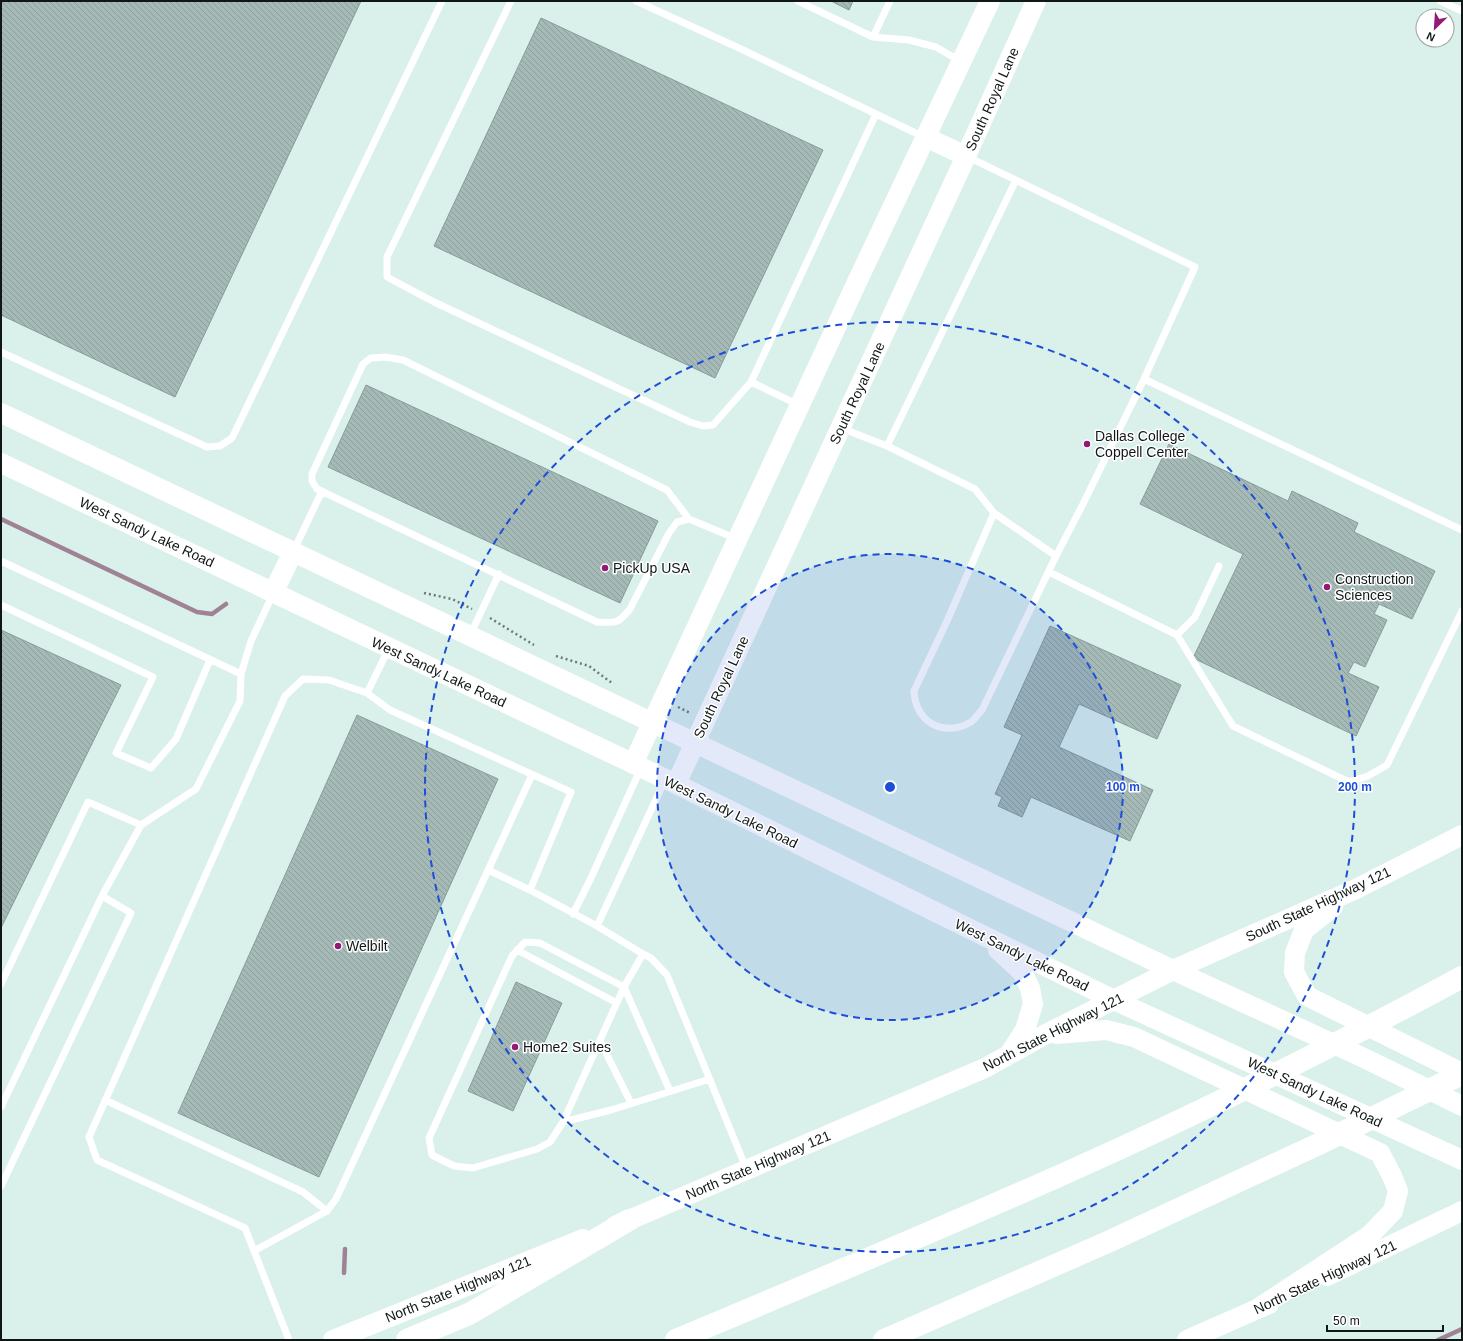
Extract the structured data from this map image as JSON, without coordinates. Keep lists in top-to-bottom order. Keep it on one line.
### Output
{"streets":{"main road":["South Royal Lane","West Sandy Lake Road","South State Highway 121","North State Highway 121"]},"crossings":[["South Royal Lane","West Sandy Lake Road"],["West Sandy Lake Road","North State Highway 121"],["South State Highway 121","North State Highway 121"]],"places":["Dallas College Coppell Center","PickUp USA","Construction Sciences","Welbilt","Home2 Suites"],"scale_bar":"50 m","north":"bottom left","rings":["100 m","200 m"]}
